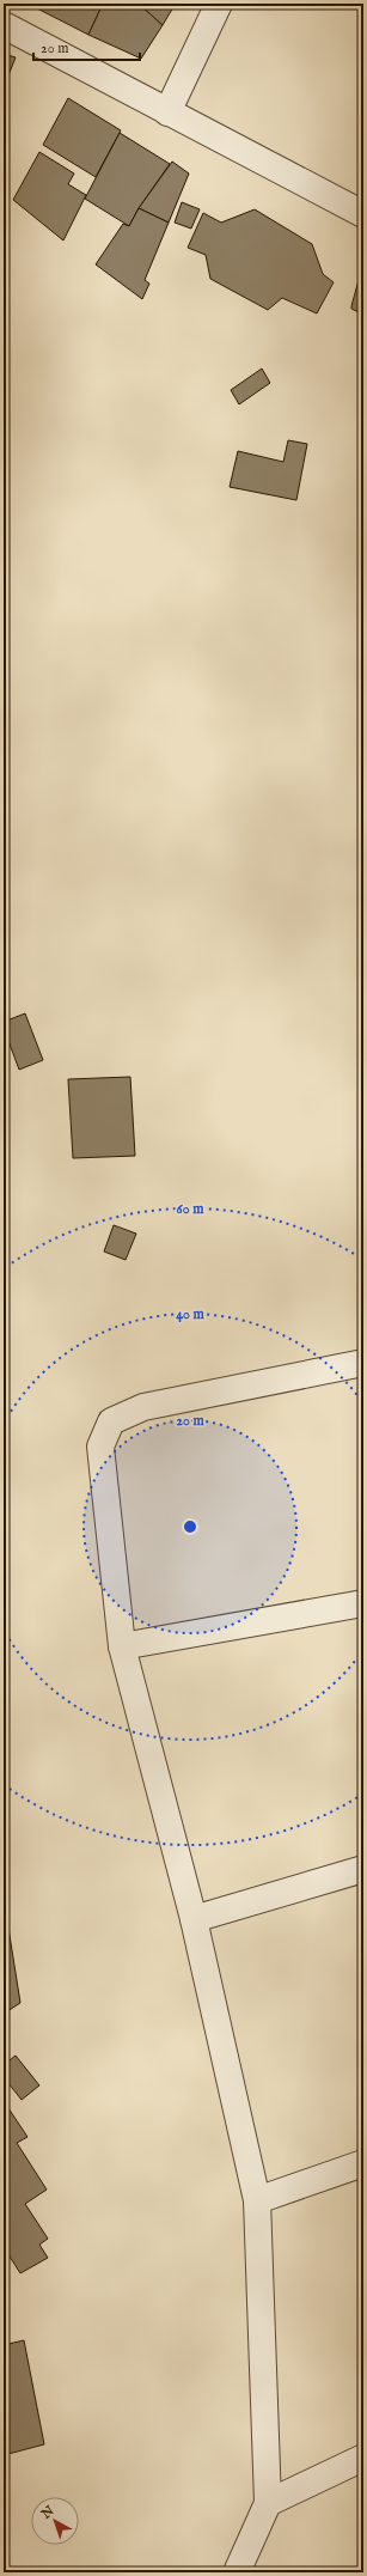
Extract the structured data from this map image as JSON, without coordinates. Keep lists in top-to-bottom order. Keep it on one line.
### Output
{"scale_bar":"20 m","north":"top left","rings":["60 m","40 m","20 m"]}
